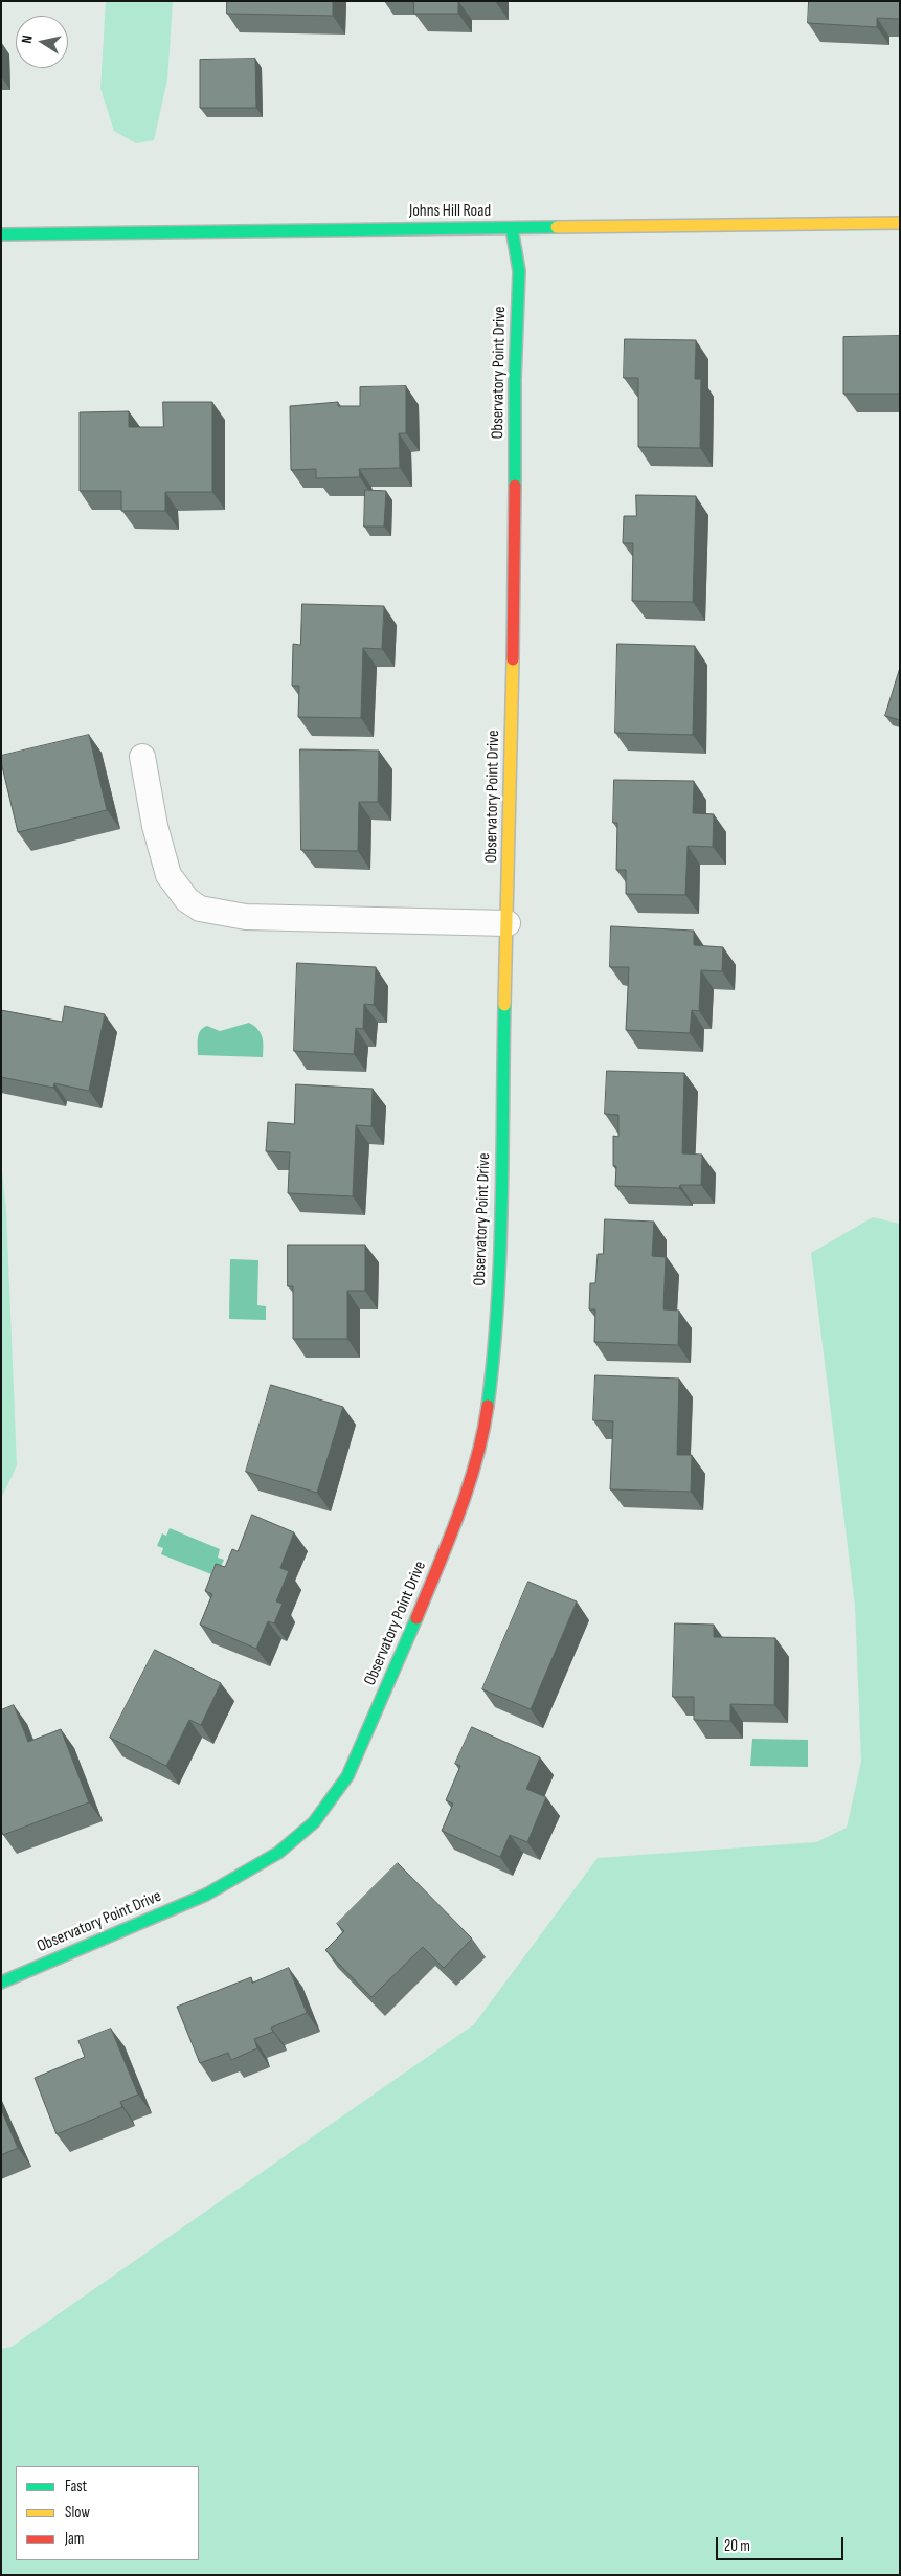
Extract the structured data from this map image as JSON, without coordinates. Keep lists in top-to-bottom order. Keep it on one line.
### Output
{"streets":{"street":["Johns Hill Road","Observatory Point Drive"]},"crossings":[["Johns Hill Road","Observatory Point Drive"]],"legend":["Fast","Slow","Jam"],"scale_bar":"20 m","north":"left"}
